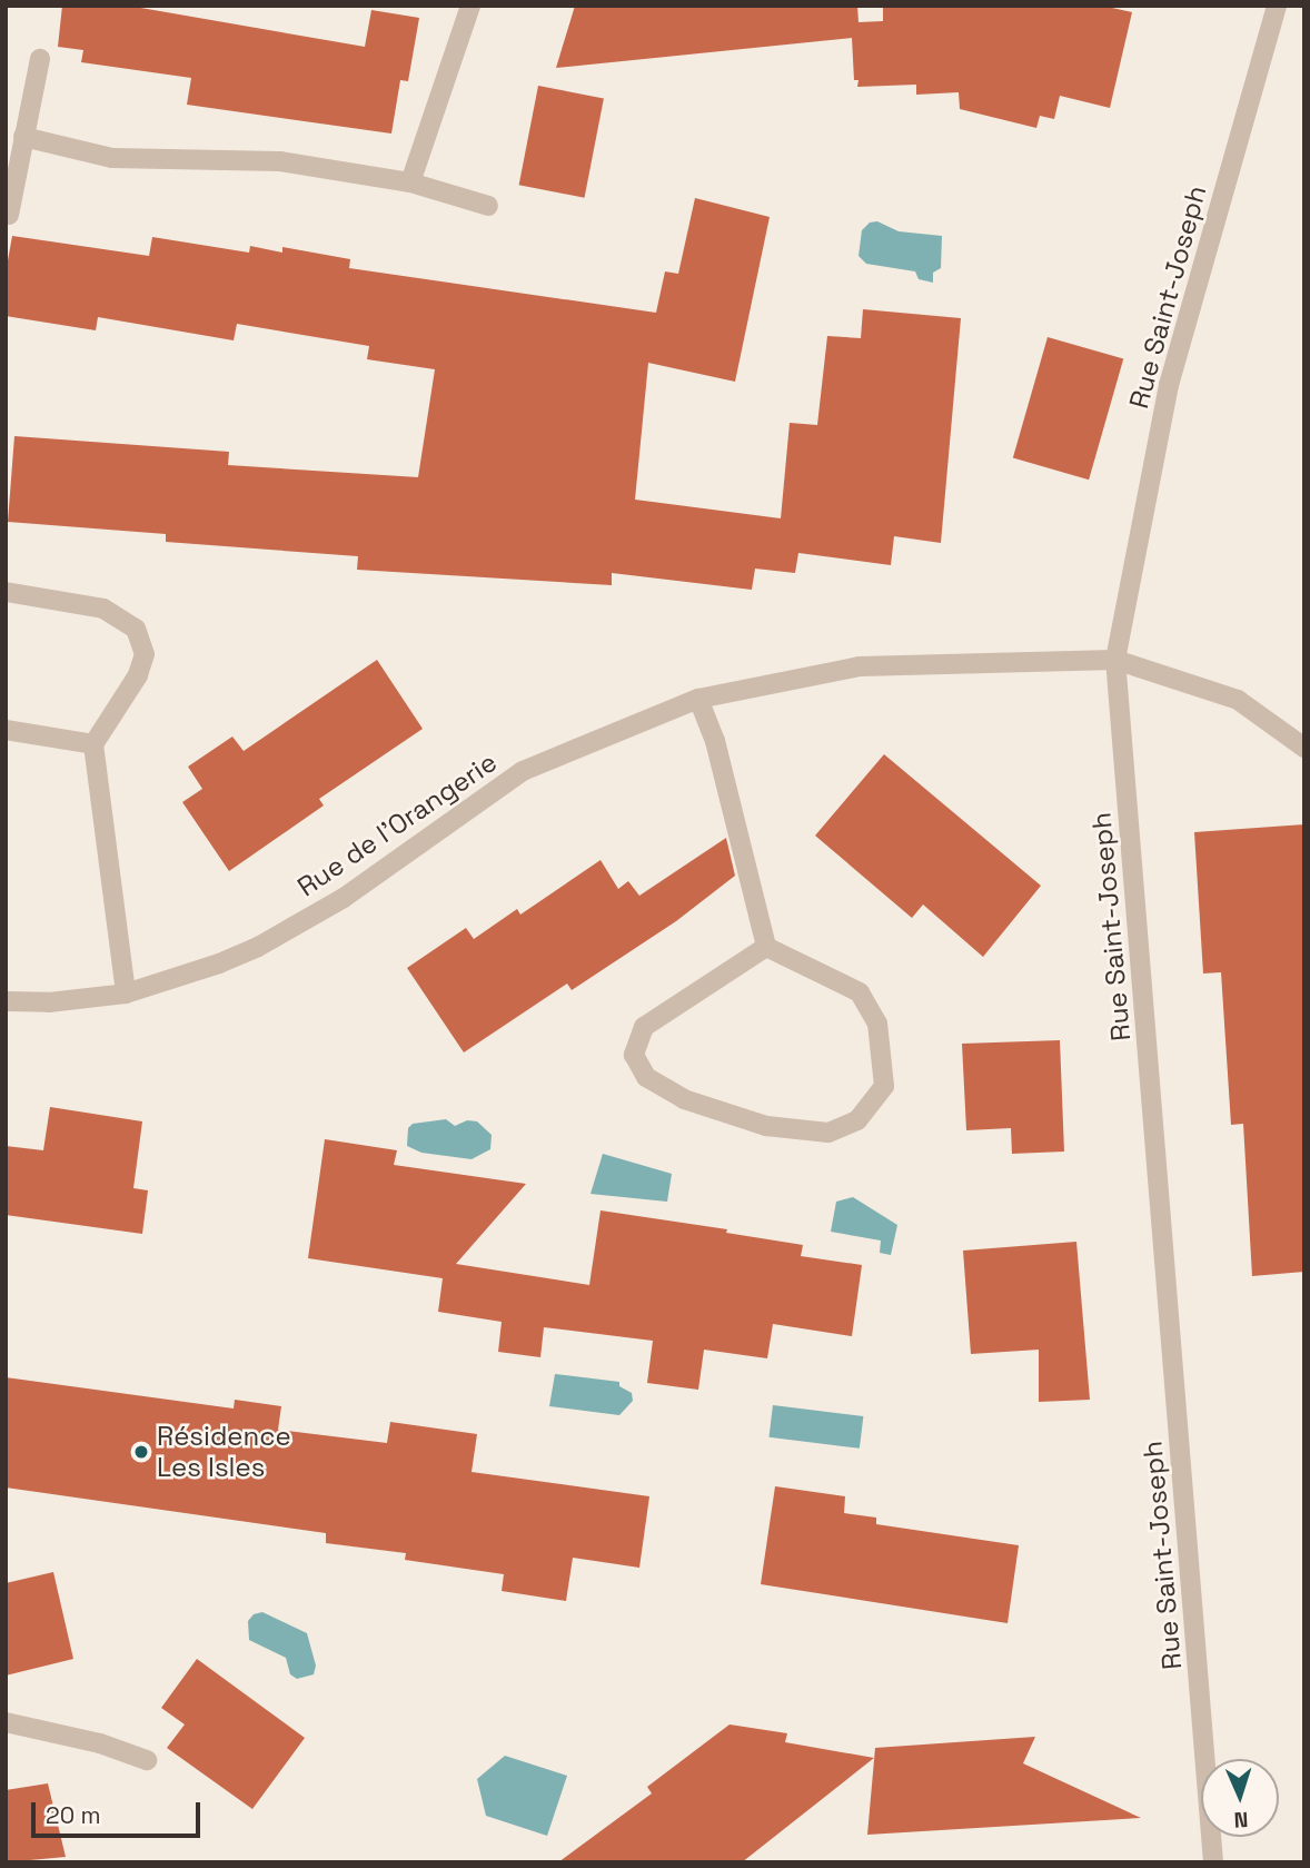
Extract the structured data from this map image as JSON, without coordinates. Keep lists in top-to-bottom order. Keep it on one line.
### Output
{"streets":{"street":["Rue Saint-Joseph","Rue de l'Orangerie"]},"crossings":[["Rue Saint-Joseph","Rue de l'Orangerie"]],"places":["Résidence Les Isles"],"scale_bar":"20 m","north":"bottom"}
